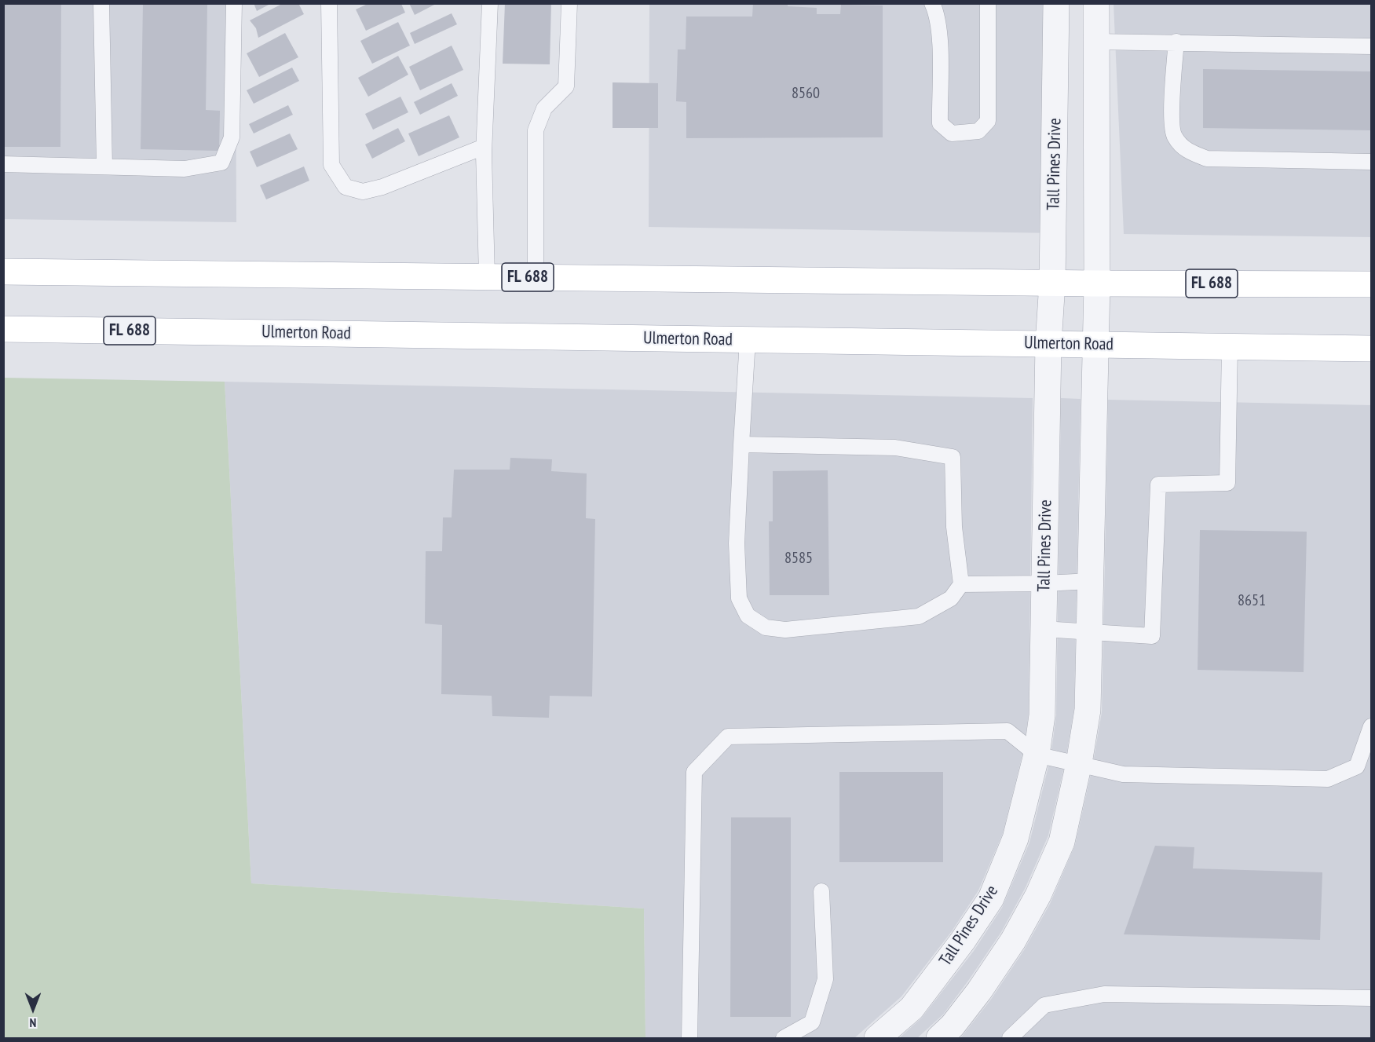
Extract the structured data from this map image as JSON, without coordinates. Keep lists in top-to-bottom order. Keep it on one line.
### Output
{"streets":{"main road":["FL 688","Ulmerton Road"],"street":["Tall Pines Drive"]},"crossings":[["Tall Pines Drive","FL 688"],["Tall Pines Drive","Ulmerton Road"]],"house_numbers":["8560","8585","8651"],"north":"bottom"}
